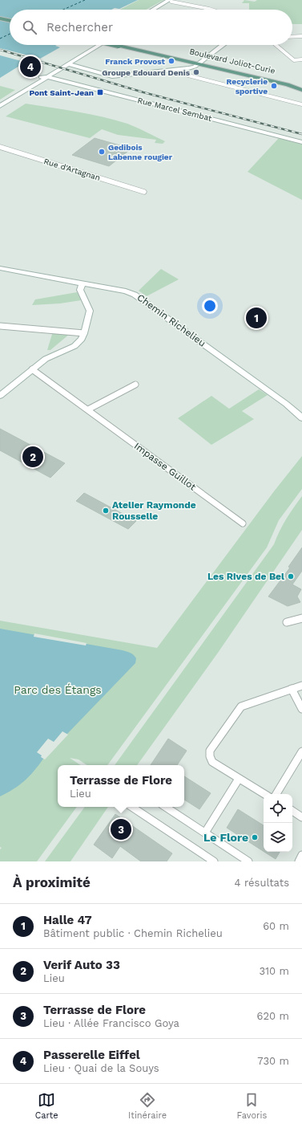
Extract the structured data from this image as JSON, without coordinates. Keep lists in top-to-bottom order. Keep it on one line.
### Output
{"streets":{"main road":["Boulevard Joliot-Curie","Rue Marcel Sembat","Chemin Richelieu"],"street":["Rue d'Artagnan","Impasse Guillot"]},"parks":["Parc des Étangs"],"places":{"other":["Franck Provost","Groupe Edouard Denis","Recyclerie sportive","Gedibois Labenne rougier","Atelier Raymonde Rousselle","Les Rives de Bel","Le Flore"],"transit":["Pont Saint-Jean"]},"page":{"search":"Rechercher","pins":["4","1","2","3"],"popup":["Terrasse de Flore","Lieu"],"heading":["À proximité","4 résultats"],"list":[{"mark":"1","name":"Halle 47","note":"Bâtiment public · Chemin Richelieu","value":"60 m"},{"mark":"2","name":"Verif Auto 33","note":"Lieu","value":"310 m"},{"mark":"3","name":"Terrasse de Flore","note":"Lieu · Allée Francisco Goya","value":"620 m"},{"mark":"4","name":"Passerelle Eiffel","note":"Lieu · Quai de la Souys","value":"730 m"}],"nav":["Carte","Itinéraire","Favoris"]}}
